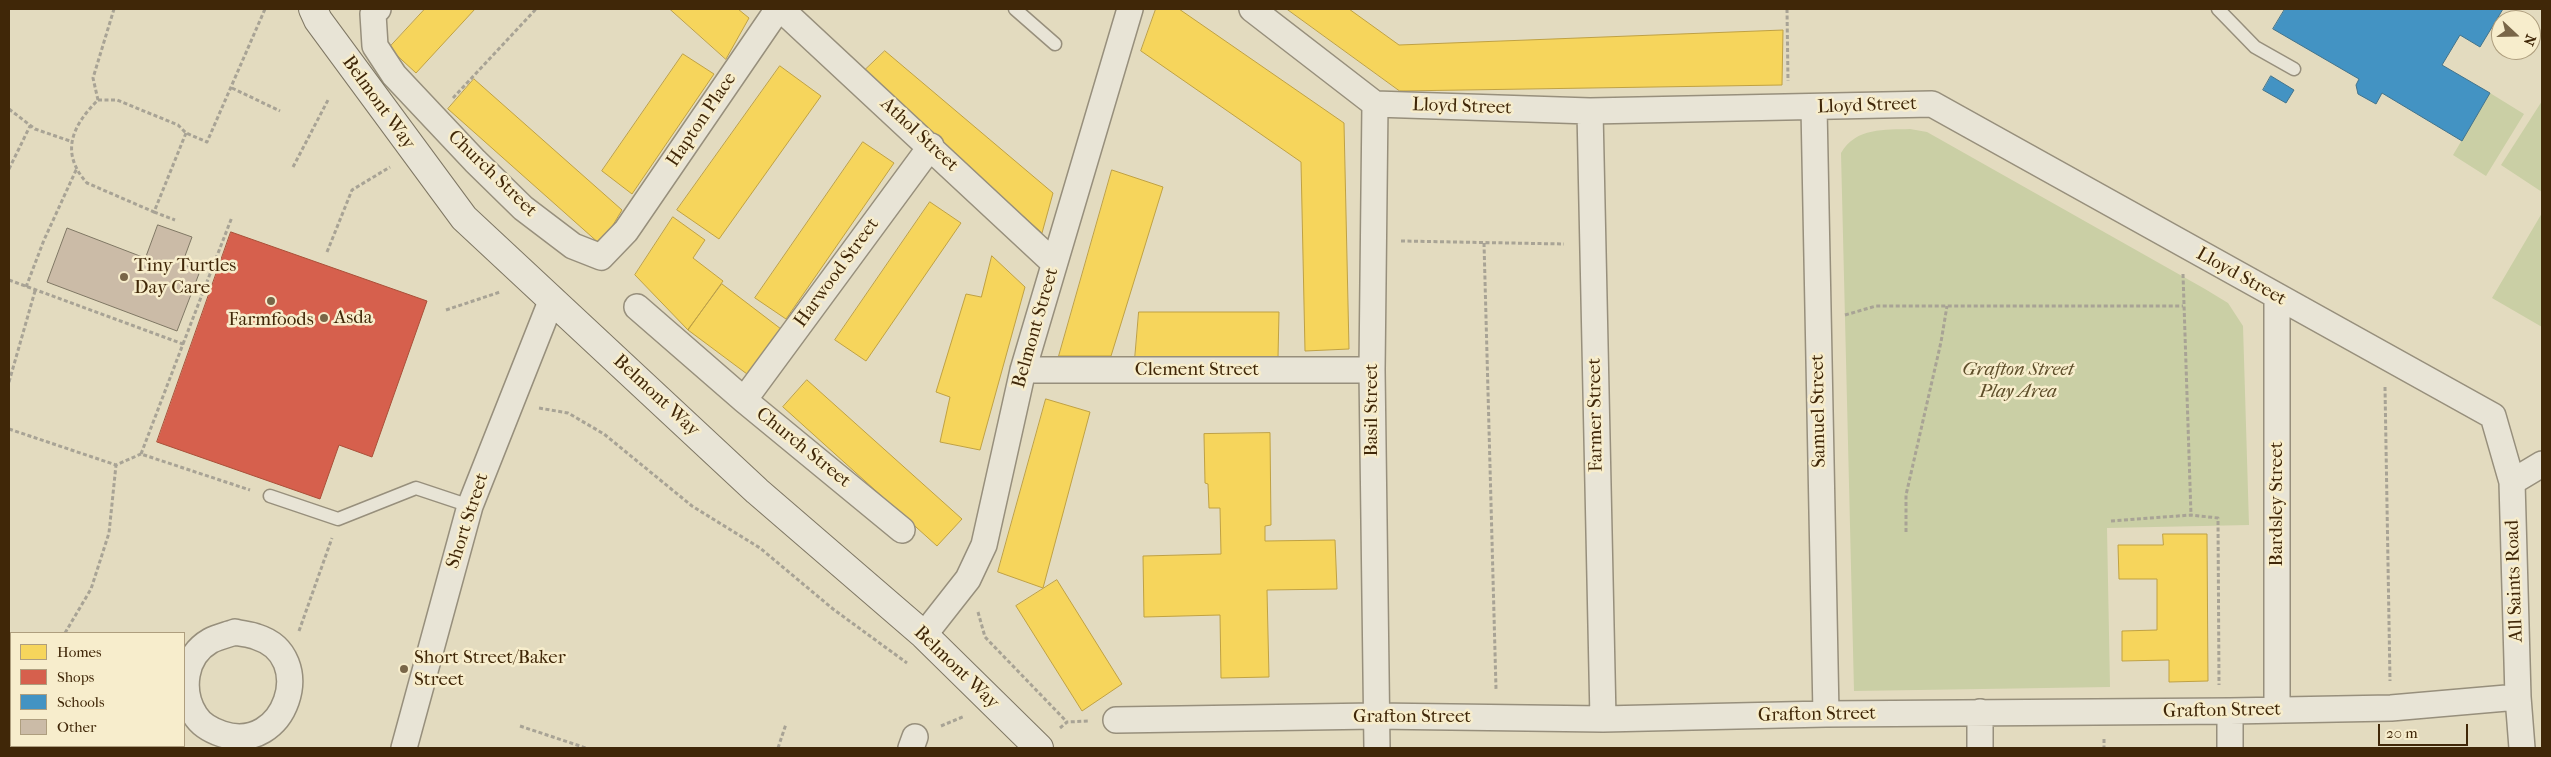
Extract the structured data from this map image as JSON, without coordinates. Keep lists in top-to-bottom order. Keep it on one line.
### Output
{"streets":{"street":["Belmont Way","Lloyd Street","Hapton Place","Athol Street","Church Street","Harwood Street","Belmont Street","Clement Street","Basil Street","Samuel Street","Farmer Street","Bardsley Street","Short Street","All Saints Road","Grafton Street"]},"crossings":[["Belmont Way","Belmont Street"],["Belmont Way","Short Street"],["Lloyd Street","Basil Street"],["Lloyd Street","Samuel Street"],["Lloyd Street","Farmer Street"],["Lloyd Street","Bardsley Street"],["Lloyd Street","All Saints Road"],["Hapton Place","Athol Street"],["Hapton Place","Church Street"],["Athol Street","Harwood Street"],["Athol Street","Belmont Street"],["Church Street","Harwood Street"],["Belmont Street","Clement Street"],["Clement Street","Basil Street"],["Basil Street","Grafton Street"],["Samuel Street","Grafton Street"],["Farmer Street","Grafton Street"],["Bardsley Street","Grafton Street"],["All Saints Road","Grafton Street"]],"parks":["Grafton Street Play Area"],"places":["Tiny Turtles Day Care","Farmfoods","Asda","Short Street/Baker Street"],"legend":["Homes","Shops","Schools","Other"],"scale_bar":"20 m","north":"right"}
